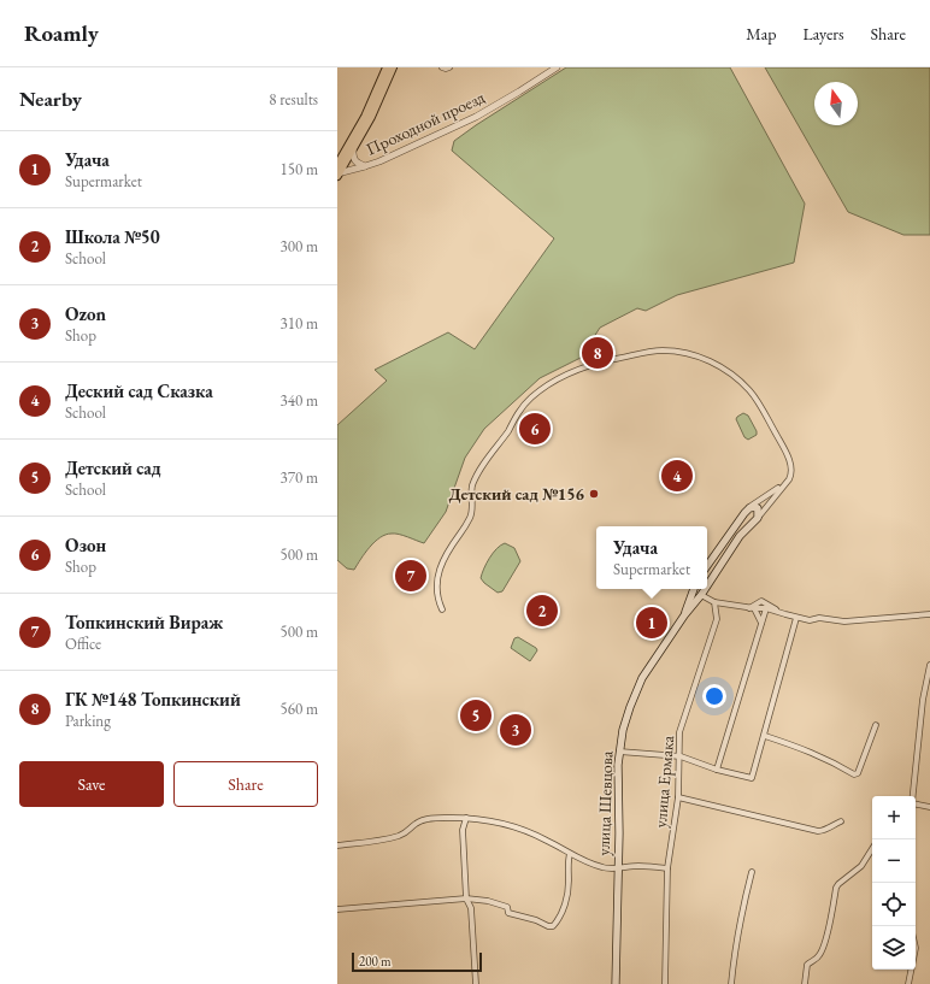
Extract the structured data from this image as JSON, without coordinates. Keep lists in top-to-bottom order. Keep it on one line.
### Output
{"streets":{"main road":["улица Шевцова"],"street":["Проходной проезд","улица Ермака"]},"places":["Детский сад №156"],"scale_bar":"200 m","north":"top","page":{"header":"Roamly","nav":["Map","Layers","Share"],"heading":["Nearby","8 results"],"list":[{"mark":"1","name":"Удача","note":"Supermarket","value":"150 m"},{"mark":"2","name":"Школа №50","note":"School","value":"300 m"},{"mark":"3","name":"Ozon","note":"Shop","value":"310 m"},{"mark":"4","name":"Деский сад Сказка","note":"School","value":"340 m"},{"mark":"5","name":"Детский сад","note":"School","value":"370 m"},{"mark":"6","name":"Озон","note":"Shop","value":"500 m"},{"mark":"7","name":"Топкинский Вираж","note":"Office","value":"500 m"},{"mark":"8","name":"ГК №148 Топкинский","note":"Parking","value":"560 m"}],"pins":["8","6","4","7","2","1","5","3"],"popup":["Удача","Supermarket"],"buttons":["Save","Share"],"map_buttons":["+","−"],"scale":"200 m"}}
